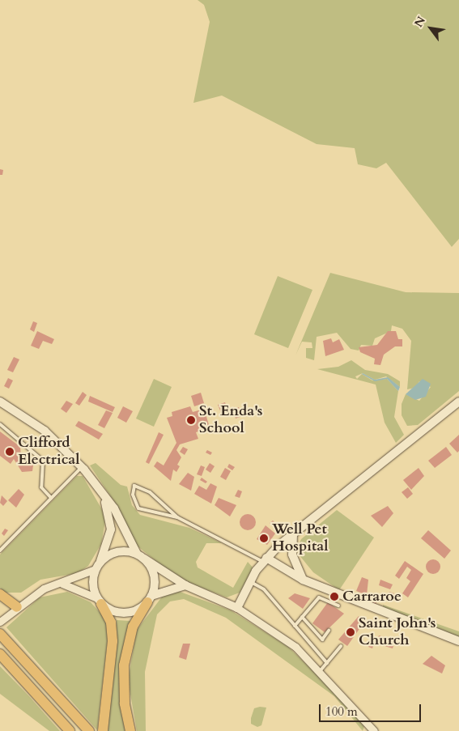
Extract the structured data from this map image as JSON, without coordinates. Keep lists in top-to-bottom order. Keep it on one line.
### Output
{"places":["St. Enda's School","Clifford Electrical","Well Pet Hospital","Carraroe","Saint John's Church"],"scale_bar":"100 m","north":"top left"}
